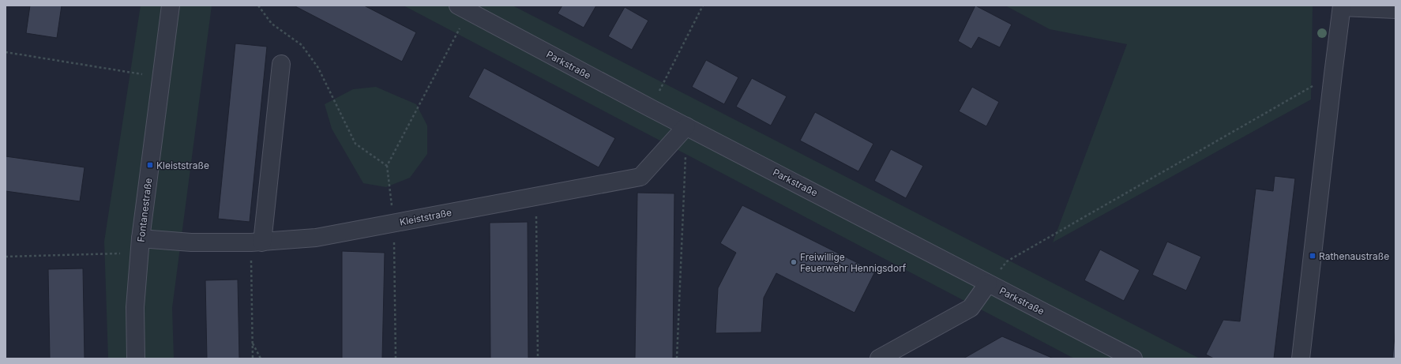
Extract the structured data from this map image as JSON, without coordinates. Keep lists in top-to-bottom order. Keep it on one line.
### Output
{"streets":{"street":["Parkstraße","Fontanestraße","Kleiststraße"]},"crossings":[["Parkstraße","Kleiststraße"],["Fontanestraße","Kleiststraße"]],"places":{"transit":["Kleiststraße","Rathenaustraße"],"other":["Freiwillige Feuerwehr Hennigsdorf"]}}
